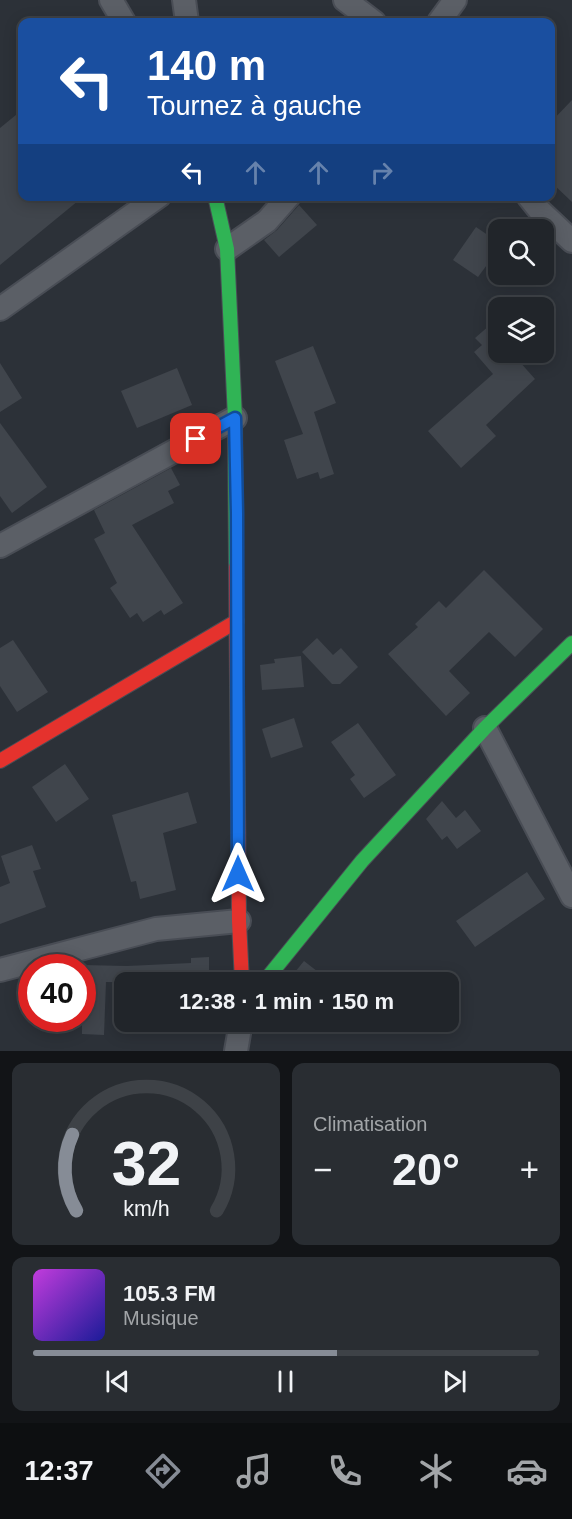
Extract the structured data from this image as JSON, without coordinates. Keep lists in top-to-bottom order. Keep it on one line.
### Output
{"page":{"turn":["140 m","Tournez à gauche"],"limit":"40","trip":"12:38 · 1 min · 150 m","tile":"Climatisation","heat":["−","20°","+"],"song":["105.3 FM","Musique"],"tabs":"12:37","gauge":["32","km/h"]}}
